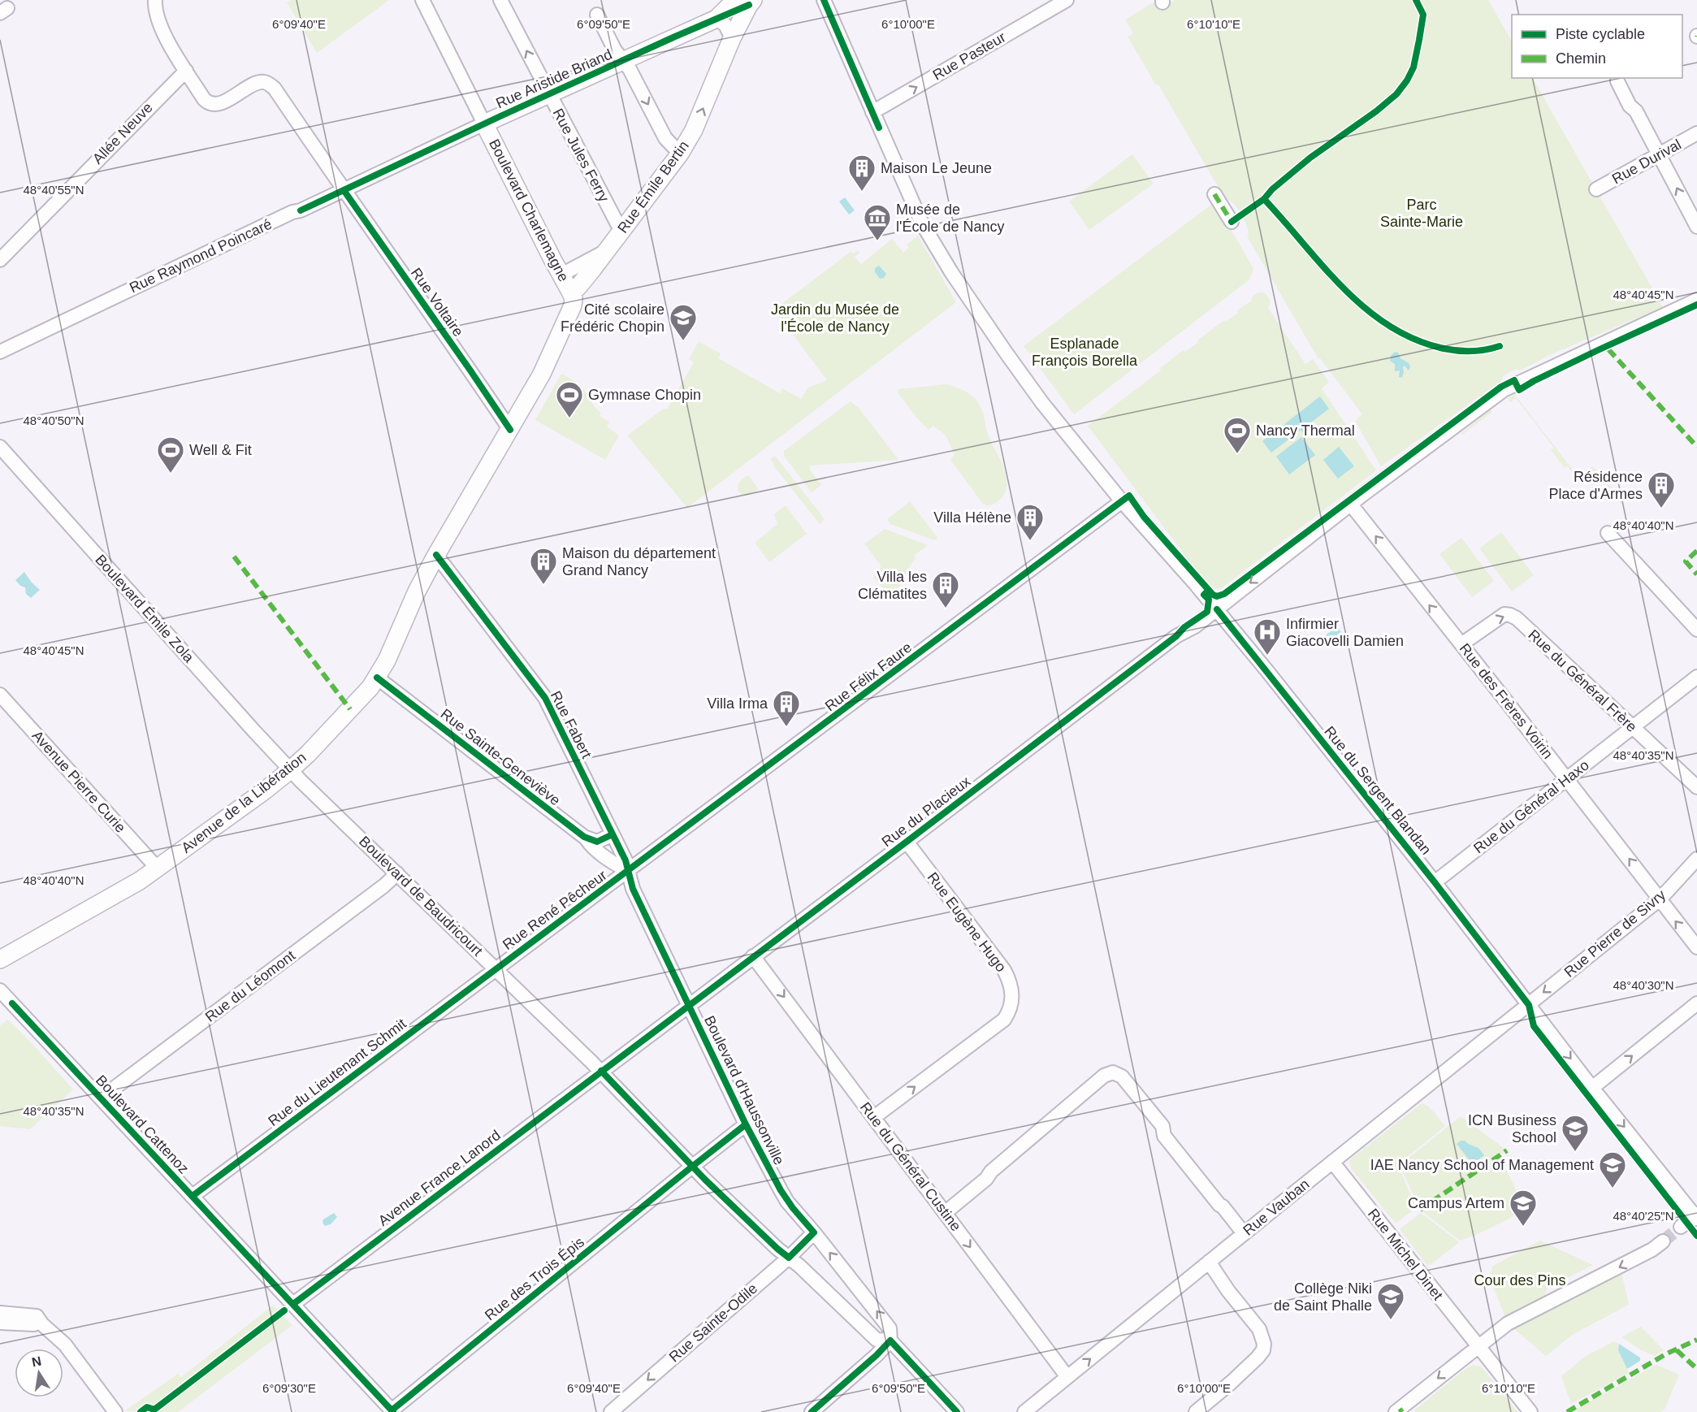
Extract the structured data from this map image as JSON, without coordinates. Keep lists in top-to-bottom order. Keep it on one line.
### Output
{"streets":{"main road":["Rue Aristide Briand","Rue Émile Bertin","Boulevard Charlemagne","Avenue de la Libération"],"street":["Rue Pasteur","Allée Neuve","Rue Jules Ferry","Rue Durival","Rue Raymond Poincaré","Rue Voltaire","Boulevard Émile Zola","Rue Félix Faure","Rue du Général Frère","Rue des Frères Voirin","Rue Fabert","Rue Sainte-Geneviève","Avenue Pierre Curie","Rue du Sergent Blandan","Rue du Général Haxo","Rue du Placieux","Boulevard de Baudricourt","Rue René Pêcheur","Rue Eugène Hugo","Rue Pierre de Sivry","Rue du Léomont","Rue du Lieutenant Schmit","Boulevard d'Haussonville","Boulevard Cattenoz","Rue du Général Custine","Avenue France Lanord","Rue Vauban","Rue Michel Dinet","Rue des Trois Épis","Rue Sainte-Odile"]},"crossings":[["Rue Pasteur","Rue du Sergent Blandan"],["Rue Aristide Briand","Rue Jules Ferry"],["Rue Aristide Briand","Boulevard Charlemagne"],["Rue Aristide Briand","Rue Raymond Poincaré"],["Allée Neuve","Rue Voltaire"],["Rue Jules Ferry","Rue Émile Bertin"],["Rue Émile Bertin","Boulevard Charlemagne"],["Rue Raymond Poincaré","Rue Voltaire"],["Boulevard Émile Zola","Avenue de la Libération"],["Boulevard Émile Zola","Boulevard de Baudricourt"],["Rue Félix Faure","Rue Fabert"],["Rue Félix Faure","Rue Sainte-Geneviève"],["Rue Félix Faure","Rue du Sergent Blandan"],["Rue Félix Faure","Rue René Pêcheur"],["Rue Félix Faure","Boulevard d'Haussonville"],["Rue du Général Frère","Rue des Frères Voirin"],["Rue du Général Frère","Rue du Général Haxo"],["Rue des Frères Voirin","Rue du Général Haxo"],["Rue des Frères Voirin","Rue du Placieux"],["Rue des Frères Voirin","Rue Pierre de Sivry"],["Rue Fabert","Rue Sainte-Geneviève"],["Rue Fabert","Avenue de la Libération"],["Rue Fabert","Rue René Pêcheur"],["Rue Fabert","Boulevard d'Haussonville"],["Rue Sainte-Geneviève","Avenue de la Libération"],["Rue Sainte-Geneviève","Rue René Pêcheur"],["Rue Sainte-Geneviève","Boulevard d'Haussonville"],["Avenue Pierre Curie","Avenue de la Libération"],["Rue du Sergent Blandan","Rue du Général Haxo"],["Rue du Sergent Blandan","Rue du Placieux"],["Rue du Sergent Blandan","Rue Pierre de Sivry"],["Rue du Sergent Blandan","Rue Vauban"],["Avenue de la Libération","Boulevard de Baudricourt"],["Rue du Placieux","Rue Eugène Hugo"],["Rue du Placieux","Boulevard d'Haussonville"],["Rue du Placieux","Rue du Général Custine"],["Rue du Placieux","Avenue France Lanord"],["Boulevard de Baudricourt","Rue René Pêcheur"],["Boulevard de Baudricourt","Rue du Léomont"],["Boulevard de Baudricourt","Rue du Lieutenant Schmit"],["Boulevard de Baudricourt","Boulevard d'Haussonville"],["Boulevard de Baudricourt","Avenue France Lanord"],["Boulevard de Baudricourt","Rue des Trois Épis"],["Boulevard de Baudricourt","Rue Sainte-Odile"],["Rue René Pêcheur","Rue du Lieutenant Schmit"],["Rue René Pêcheur","Boulevard d'Haussonville"],["Rue Eugène Hugo","Rue du Général Custine"],["Rue Pierre de Sivry","Rue Vauban"],["Rue du Léomont","Boulevard Cattenoz"],["Rue du Lieutenant Schmit","Boulevard Cattenoz"],["Boulevard d'Haussonville","Avenue France Lanord"],["Boulevard d'Haussonville","Rue des Trois Épis"],["Boulevard d'Haussonville","Rue Sainte-Odile"],["Boulevard Cattenoz","Avenue France Lanord"],["Boulevard Cattenoz","Rue des Trois Épis"],["Rue du Général Custine","Rue Vauban"],["Rue Vauban","Rue Michel Dinet"]],"one_way":["Rue Pasteur","Rue des Frères Voirin","Rue du Général Custine","Rue Sainte-Odile"],"parks":["Parc Sainte-Marie","Jardin du Musée de l'École de Nancy","Esplanade François Borella","Cour des Pins"],"places":{"building":["Maison Le Jeune","Résidence Place d'Armes","Villa Hélène","Maison du département Grand Nancy","Villa les Clématites","Villa Irma"],"museum":["Musée de l'École de Nancy"],"school or university":["Cité scolaire Frédéric Chopin","ICN Business School","IAE Nancy School of Management","Campus Artem","Collège Niki de Saint Phalle"],"sports":["Gymnase Chopin","Nancy Thermal","Well & Fit"],"hospital":["Infirmier Giacovelli Damien"]},"legend":["Piste cyclable","Chemin"],"north":"top","coordinates":["6°09'40\"E","6°09'50\"E","6°10'00\"E","6°10'10\"E","48°40'55\"N","48°40'45\"N","48°40'50\"N","48°40'40\"N","48°40'35\"N","48°40'30\"N","48°40'25\"N","6°09'30\"E"]}
